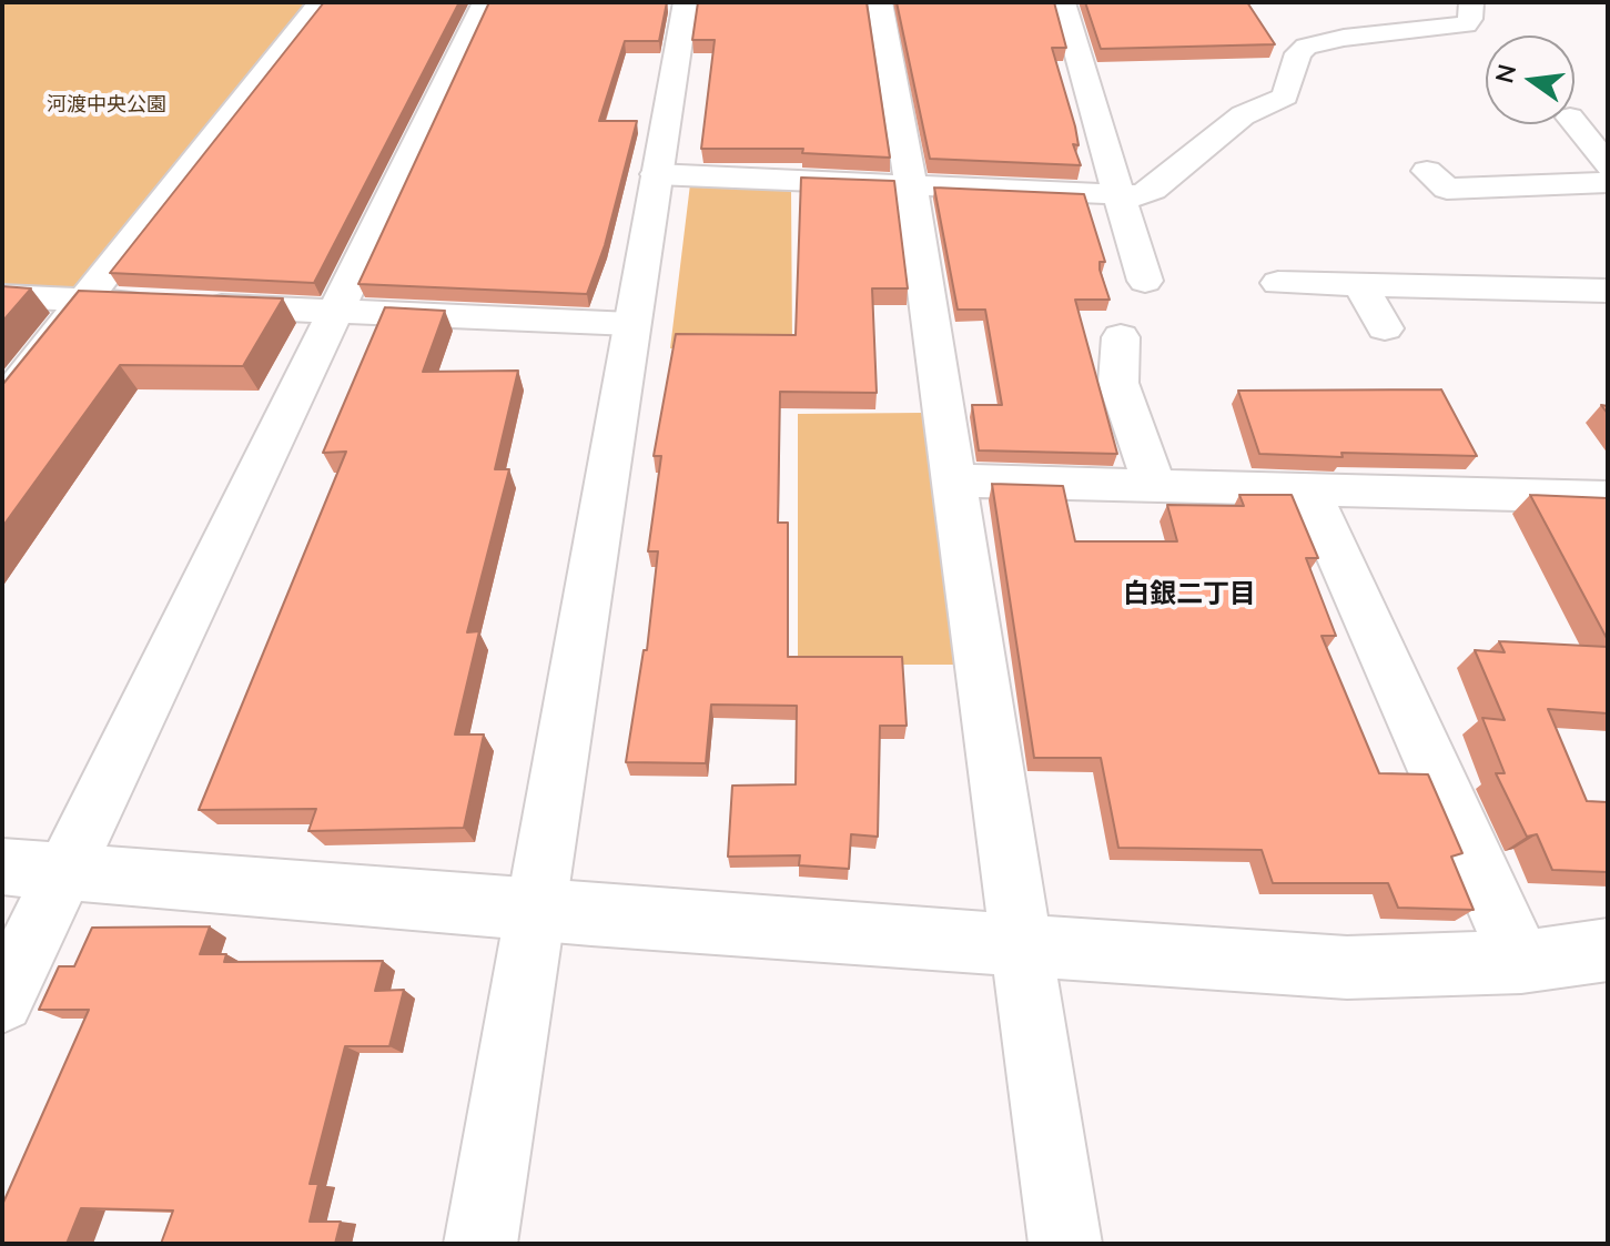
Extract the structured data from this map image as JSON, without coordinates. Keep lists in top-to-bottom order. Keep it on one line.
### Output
{"districts":["白銀二丁目"],"parks":["河渡中央公園"],"north":"left"}
